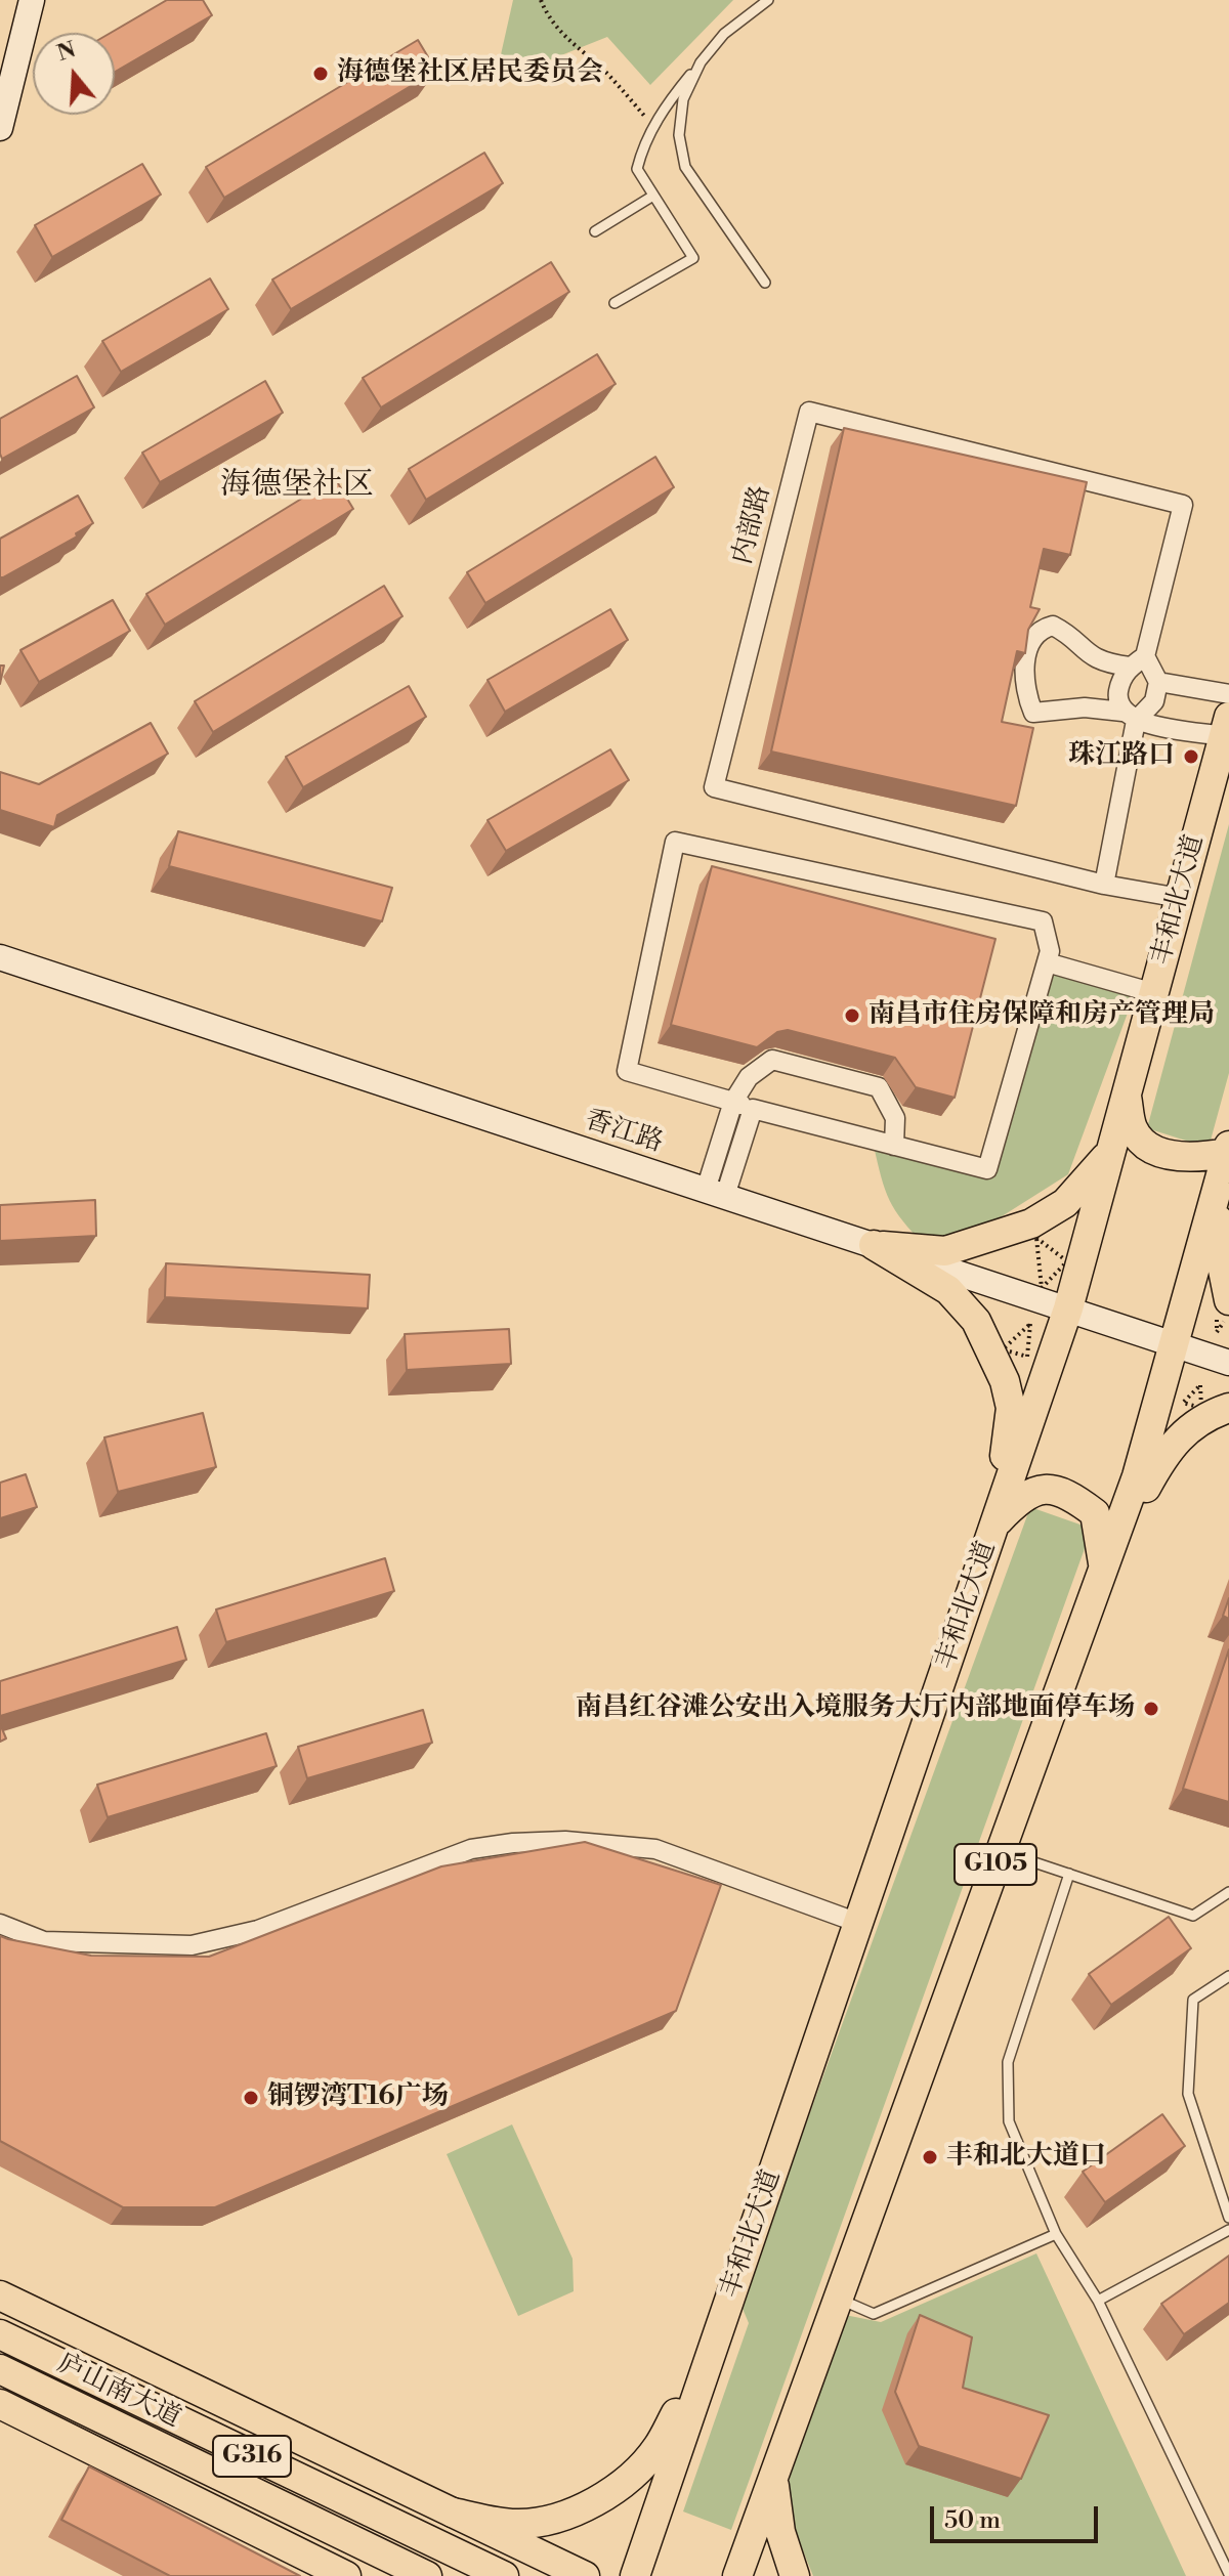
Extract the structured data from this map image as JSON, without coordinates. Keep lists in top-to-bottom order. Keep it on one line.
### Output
{"streets":{"main road":["丰和北大道","香江路","G105","庐山南大道","G316"],"street":["内部路"]},"crossings":[["内部路","丰和北大道"],["丰和北大道","香江路"],["香江路","G105"]],"districts":["海德堡社区"],"places":["海德堡社区居民委员会","珠江路口","南昌市住房保障和房产管理局","南昌红谷滩公安出入境服务大厅内部地面停车场","铜锣湾T16广场","丰和北大道口"],"scale_bar":"50 m","north":"top"}
